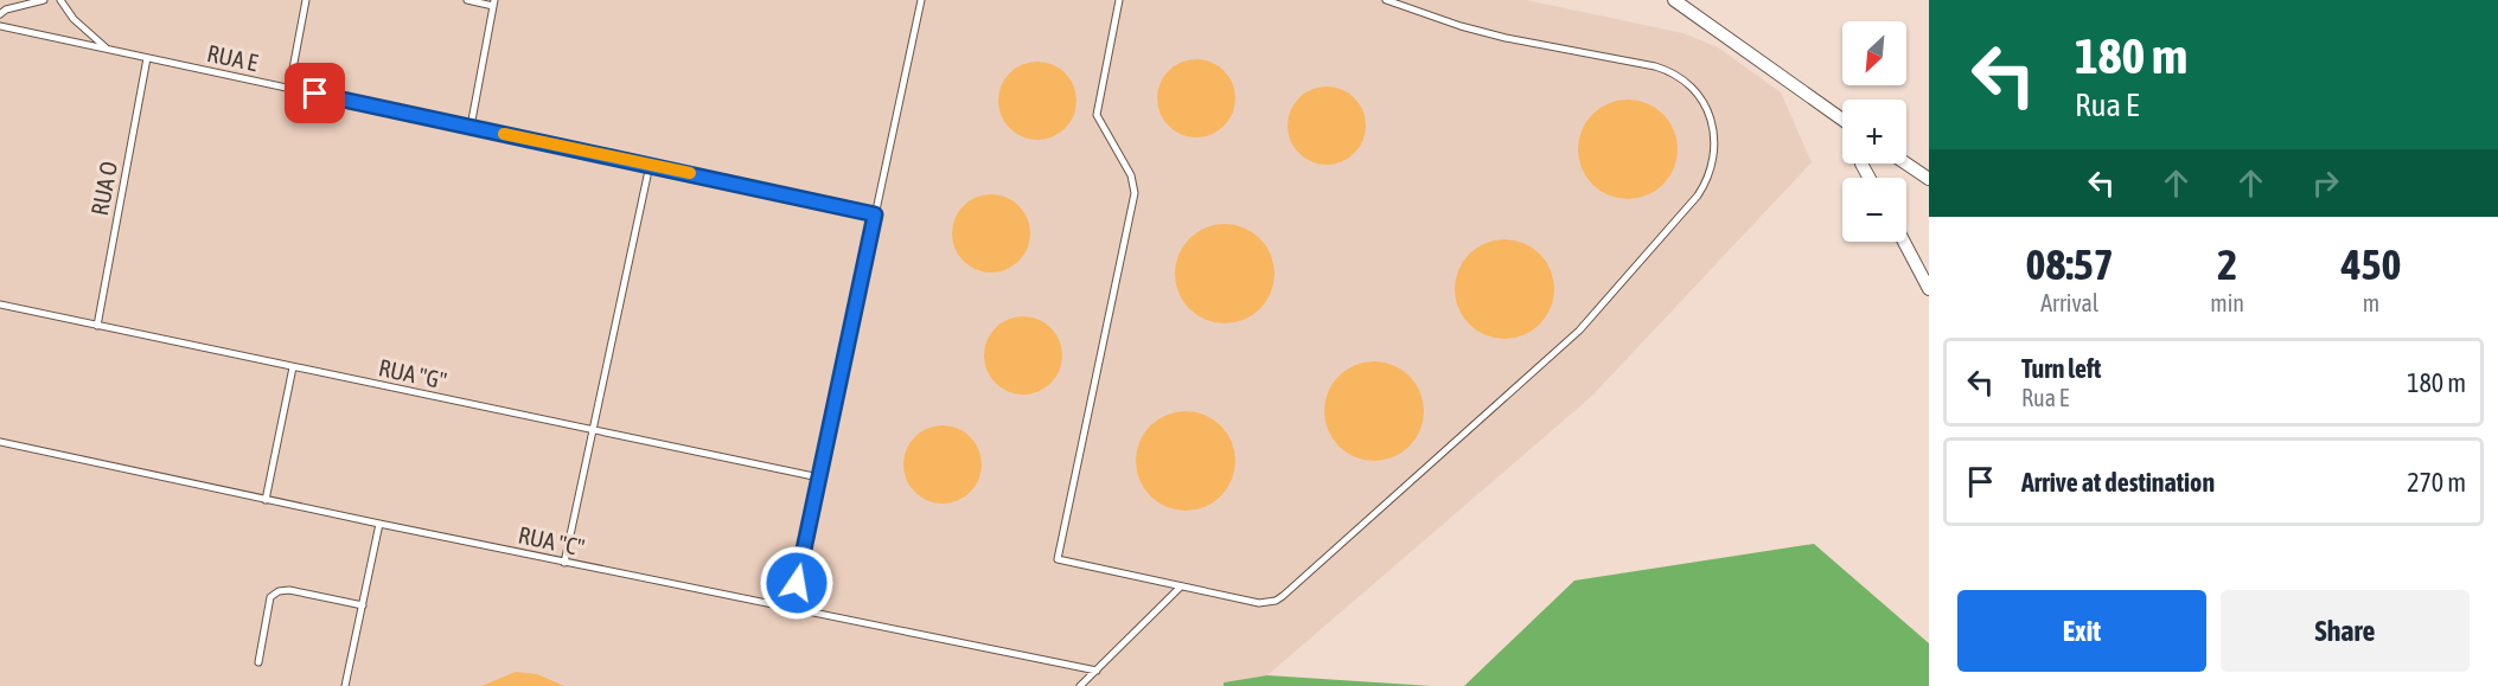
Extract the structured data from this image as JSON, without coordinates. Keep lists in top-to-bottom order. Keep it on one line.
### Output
{"streets":{"lane":["RUA E","RUA O","RUA \"G\"","RUA \"C\""]},"crossings":[["RUA E","RUA O"],["RUA O","RUA \"G\""]],"north":"bottom left","page":{"turn":["180 m","Rua E"],"map_buttons":["+","−"],"eta":["08:57","Arrival","2","min","450","m"],"list":[{"name":"Turn left","note":"Rua E","value":"180 m"},{"name":"Arrive at destination","value":"270 m"}],"buttons":["Exit","Share"]}}
